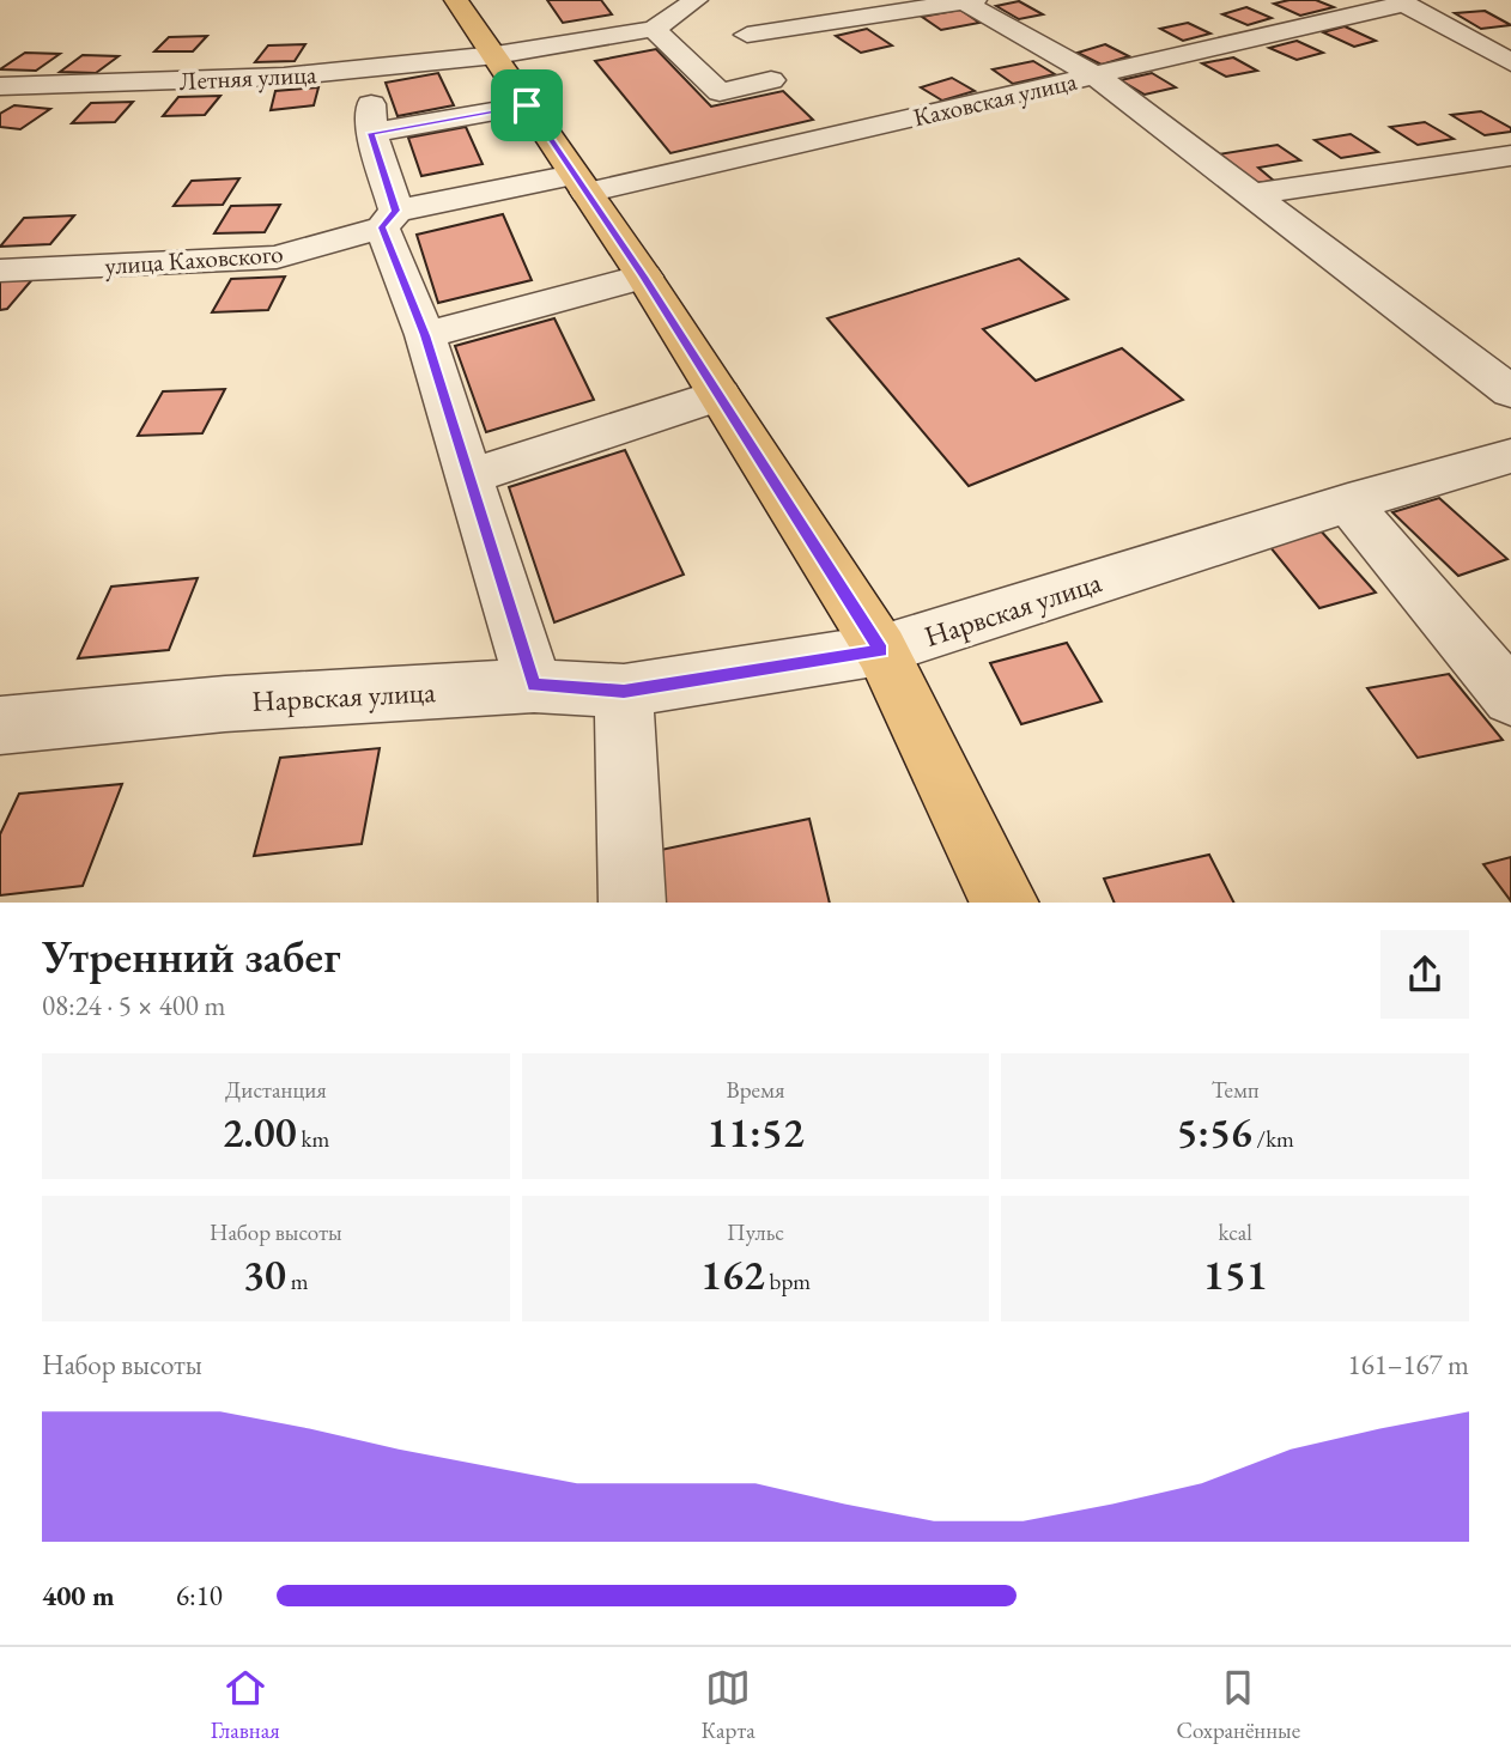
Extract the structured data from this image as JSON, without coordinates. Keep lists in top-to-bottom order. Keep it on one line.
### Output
{"streets":{"street":["Летняя улица","Каховская улица","улица Каховского","Нарвская улица"]},"crossings":[["Каховская улица","улица Каховского"]],"page":{"heading":["Утренний забег","08:24 · 5 × 400 m"],"stats":[["Дистанция","2.00 km"],["Время","11:52"],["Темп","5:56 /km"],["Набор высоты","30 m"],["Пульс","162 bpm"],["kcal","151"]],"chart":["Набор высоты","161–167 m"],"list":[{"name":"400 m","note":"6:10"}],"tabs":["Главная","Карта","Сохранённые"]}}
